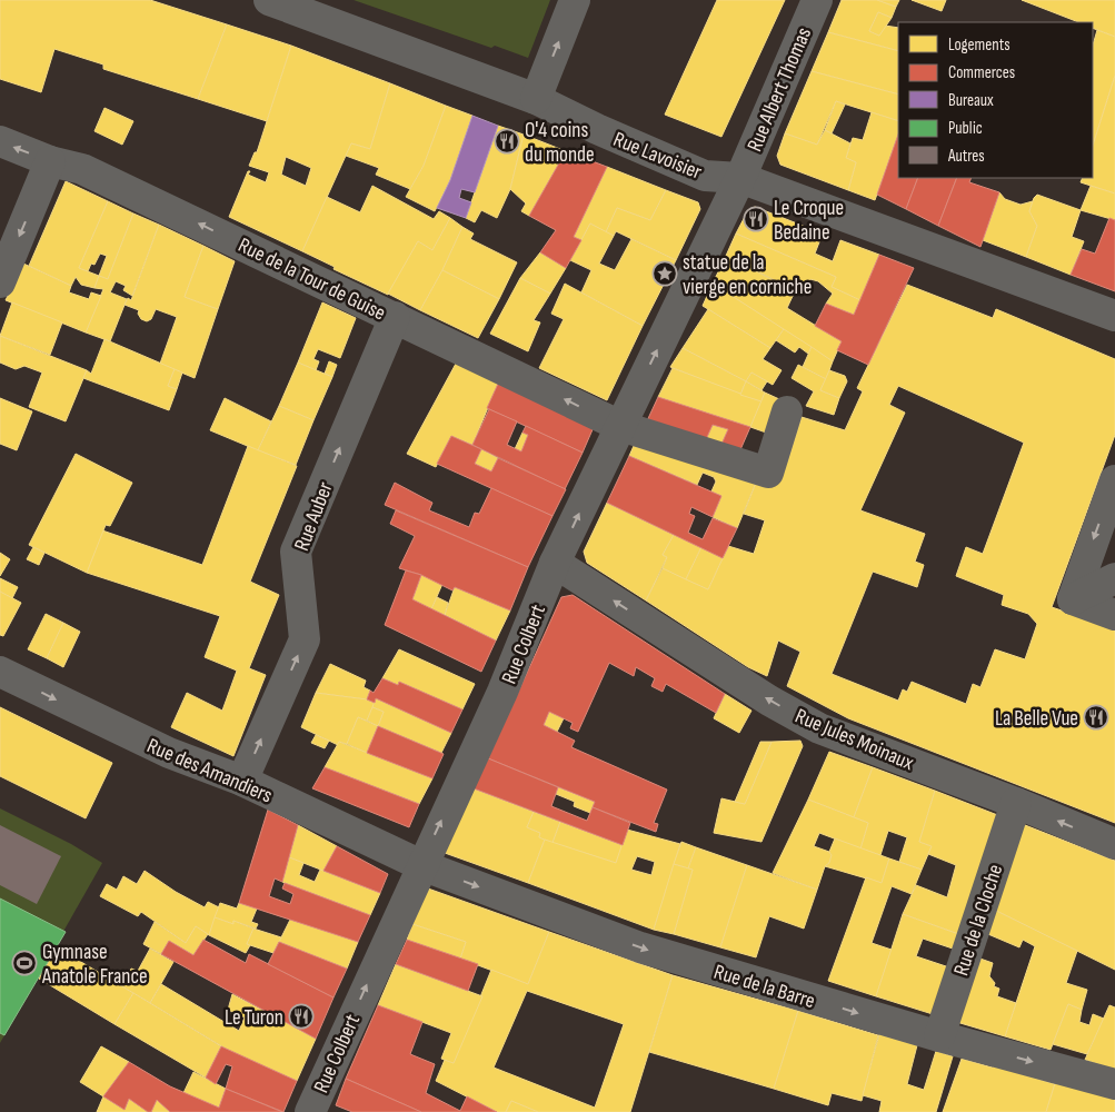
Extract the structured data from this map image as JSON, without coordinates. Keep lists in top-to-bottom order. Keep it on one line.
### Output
{"streets":{"street":["Rue Albert Thomas","Rue Lavoisier","Rue de la Tour de Guise","Rue Auber","Rue Colbert","Rue Jules Moinaux","Rue des Amandiers","Rue de la Cloche","Rue de la Barre"]},"crossings":[["Rue Albert Thomas","Rue Lavoisier"],["Rue Albert Thomas","Rue Colbert"],["Rue Lavoisier","Rue Colbert"],["Rue de la Tour de Guise","Rue Auber"],["Rue de la Tour de Guise","Rue Colbert"],["Rue Auber","Rue des Amandiers"],["Rue Colbert","Rue Jules Moinaux"],["Rue Colbert","Rue des Amandiers"],["Rue Colbert","Rue de la Barre"],["Rue Jules Moinaux","Rue de la Cloche"],["Rue des Amandiers","Rue de la Barre"],["Rue de la Cloche","Rue de la Barre"]],"one_way":["Rue de la Tour de Guise","Rue Auber","Rue Colbert","Rue Jules Moinaux","Rue des Amandiers","Rue de la Barre"],"places":{"restaurant":["O'4 coins du monde","Le Croque Bedaine","La Belle Vue","Le Turon"],"place":["statue de la vierge en corniche"],"sports":["Gymnase Anatole France"]},"legend":["Logements","Commerces","Bureaux","Public","Autres"]}
